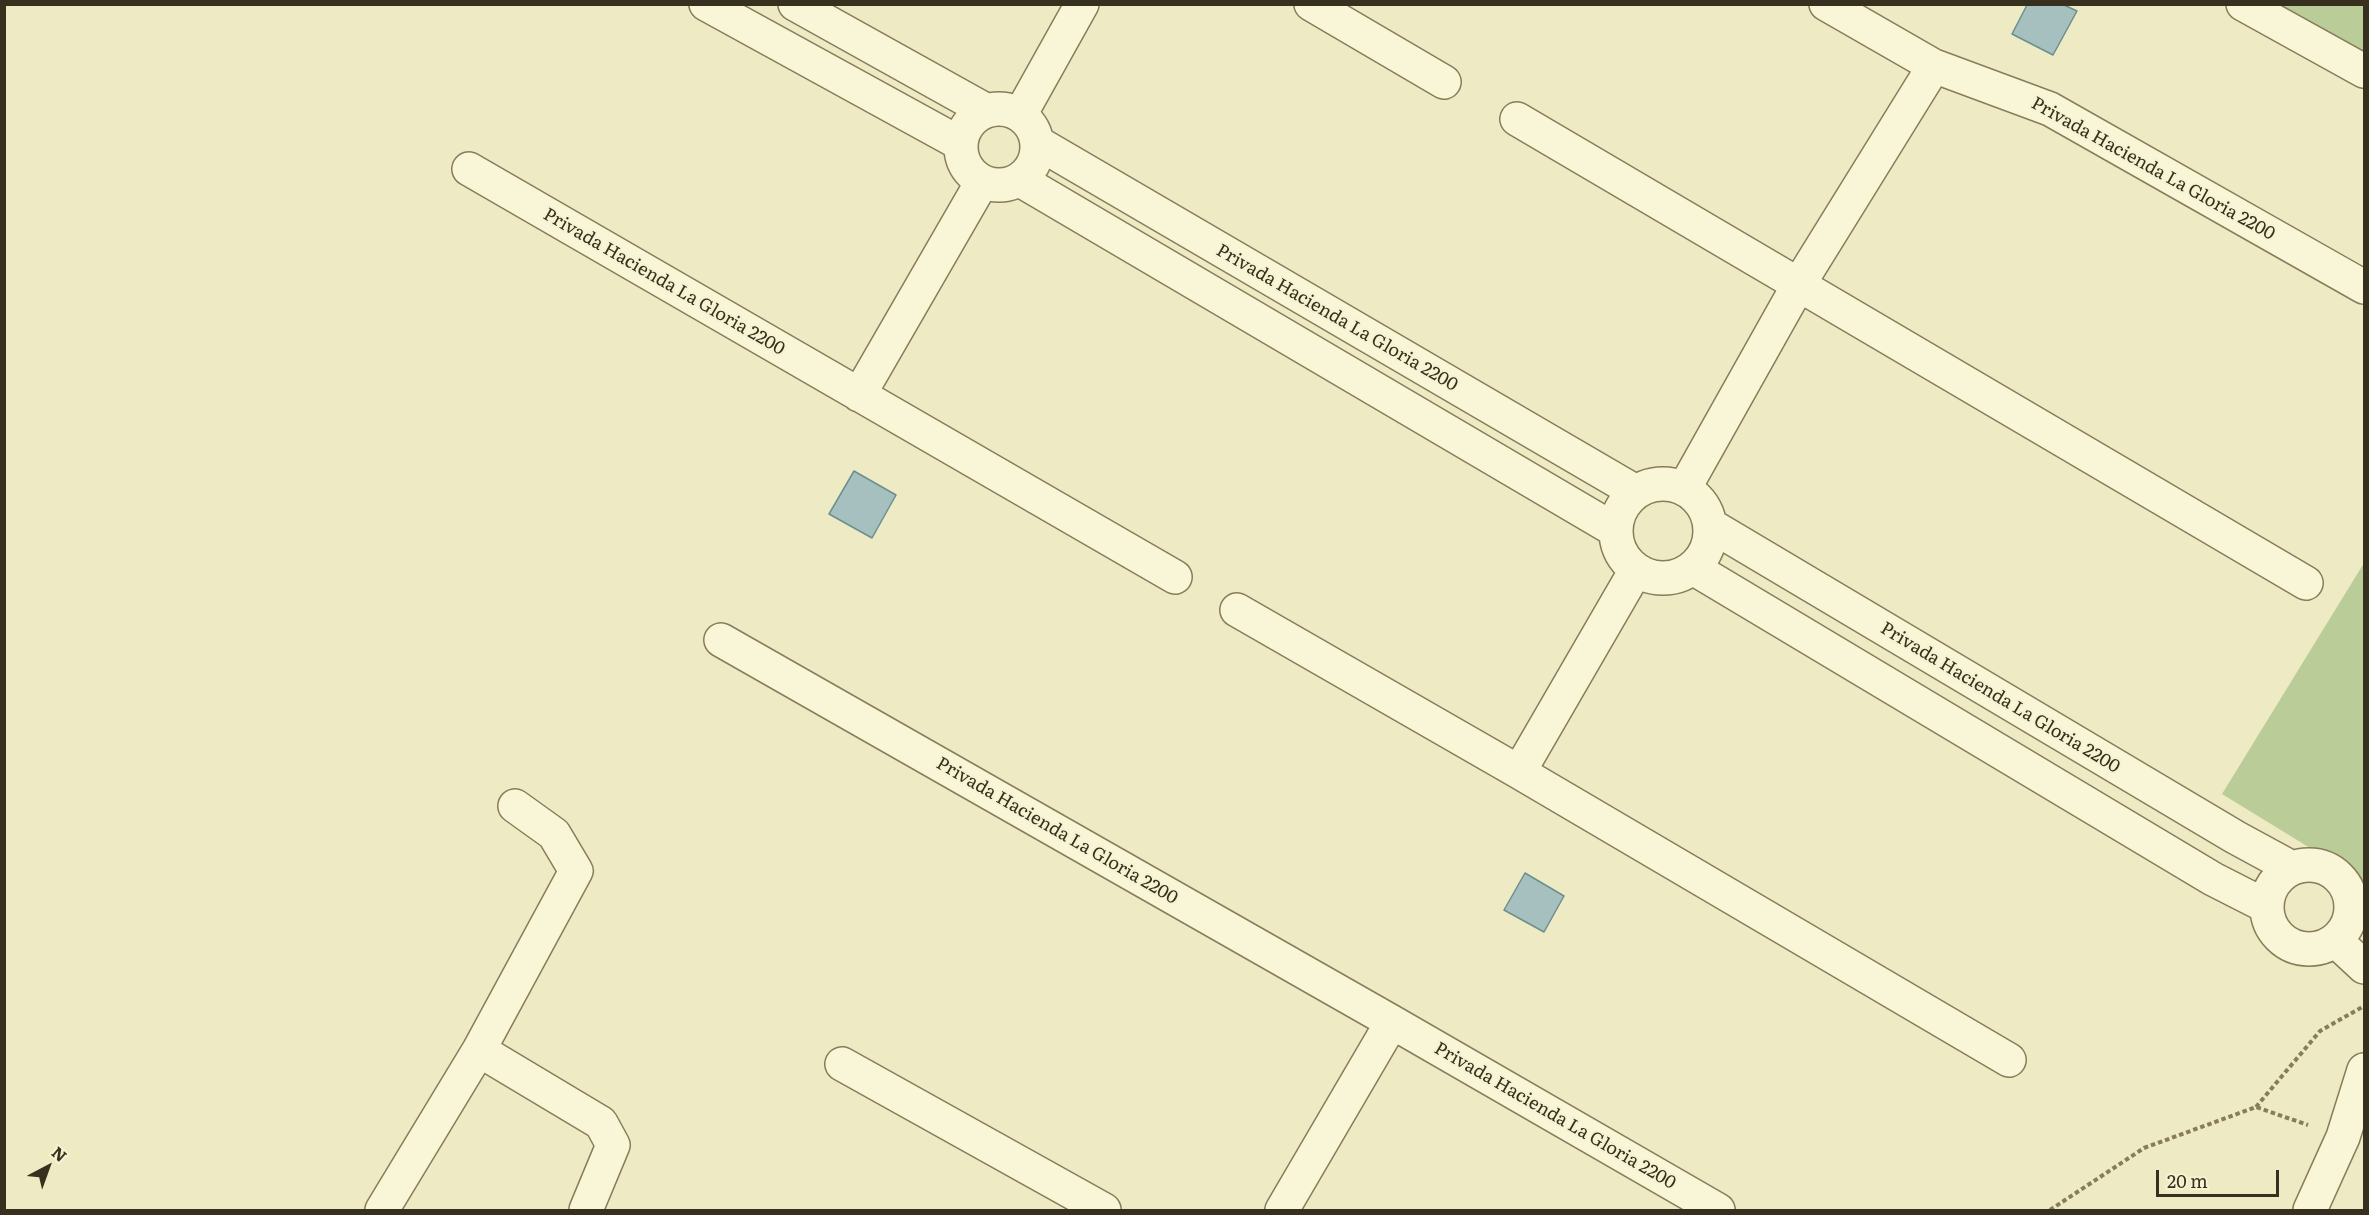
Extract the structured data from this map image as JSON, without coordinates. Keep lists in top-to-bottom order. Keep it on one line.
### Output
{"streets":{"street":["Privada Hacienda La Gloria 2200"]},"scale_bar":"20 m","north":"top right"}
